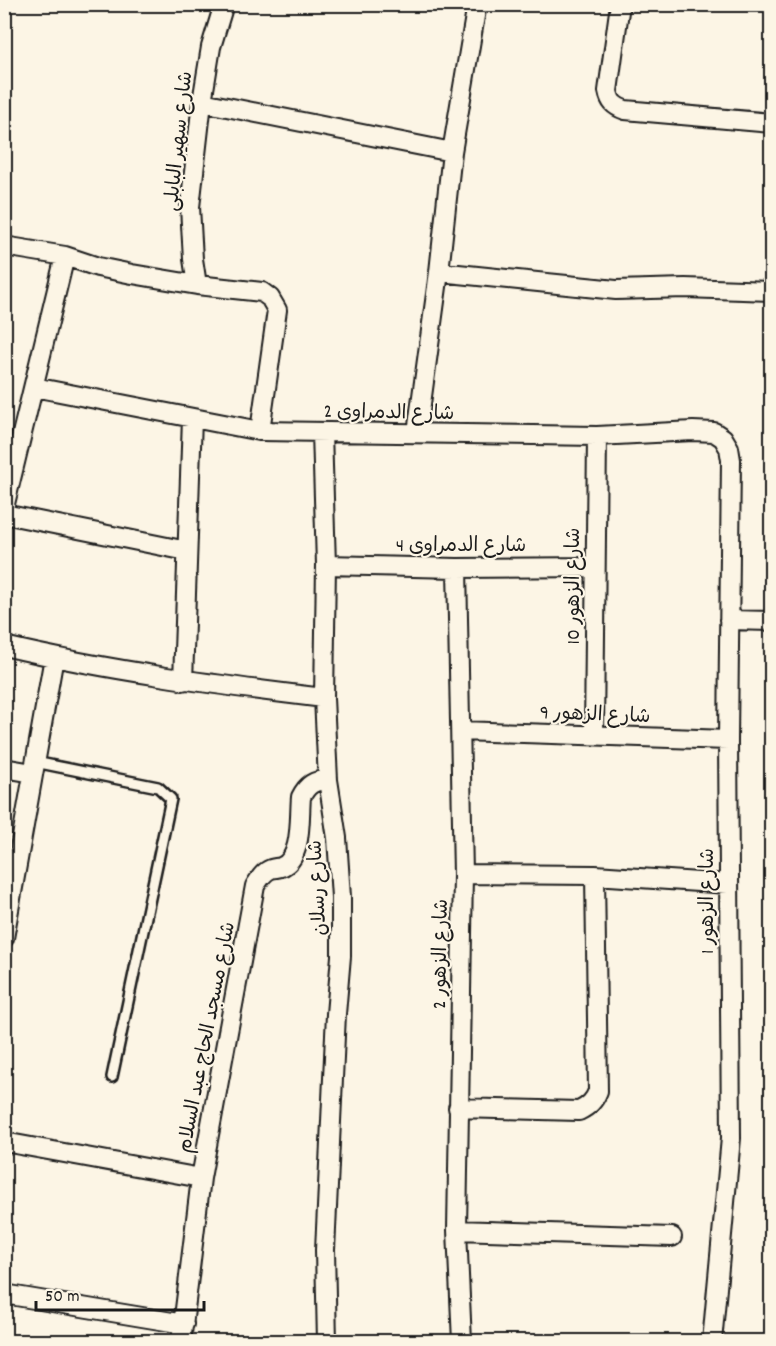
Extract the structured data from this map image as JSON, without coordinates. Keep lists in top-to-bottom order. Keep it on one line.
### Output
{"streets":{"street":["شارع سهير البابلى","شارع الدمراوى 2","شارع الدمراوى 4","شارع الزهور 10","شارع الزهور 9","شارع رسلان","شارع الزهور 1","شارع الزهور 2","شارع مسجد الحاج عبد السلام"]},"crossings":[["شارع الدمراوى 2","شارع الزهور 10"],["شارع الدمراوى 2","شارع رسلان"],["شارع الدمراوى 2","شارع الزهور 1"],["شارع الدمراوى 4","شارع الزهور 10"],["شارع الدمراوى 4","شارع رسلان"],["شارع الدمراوى 4","شارع الزهور 2"],["شارع الزهور 10","شارع الزهور 9"],["شارع الزهور 9","شارع الزهور 1"],["شارع الزهور 9","شارع الزهور 2"],["شارع رسلان","شارع مسجد الحاج عبد السلام"]],"scale_bar":"50 m"}
